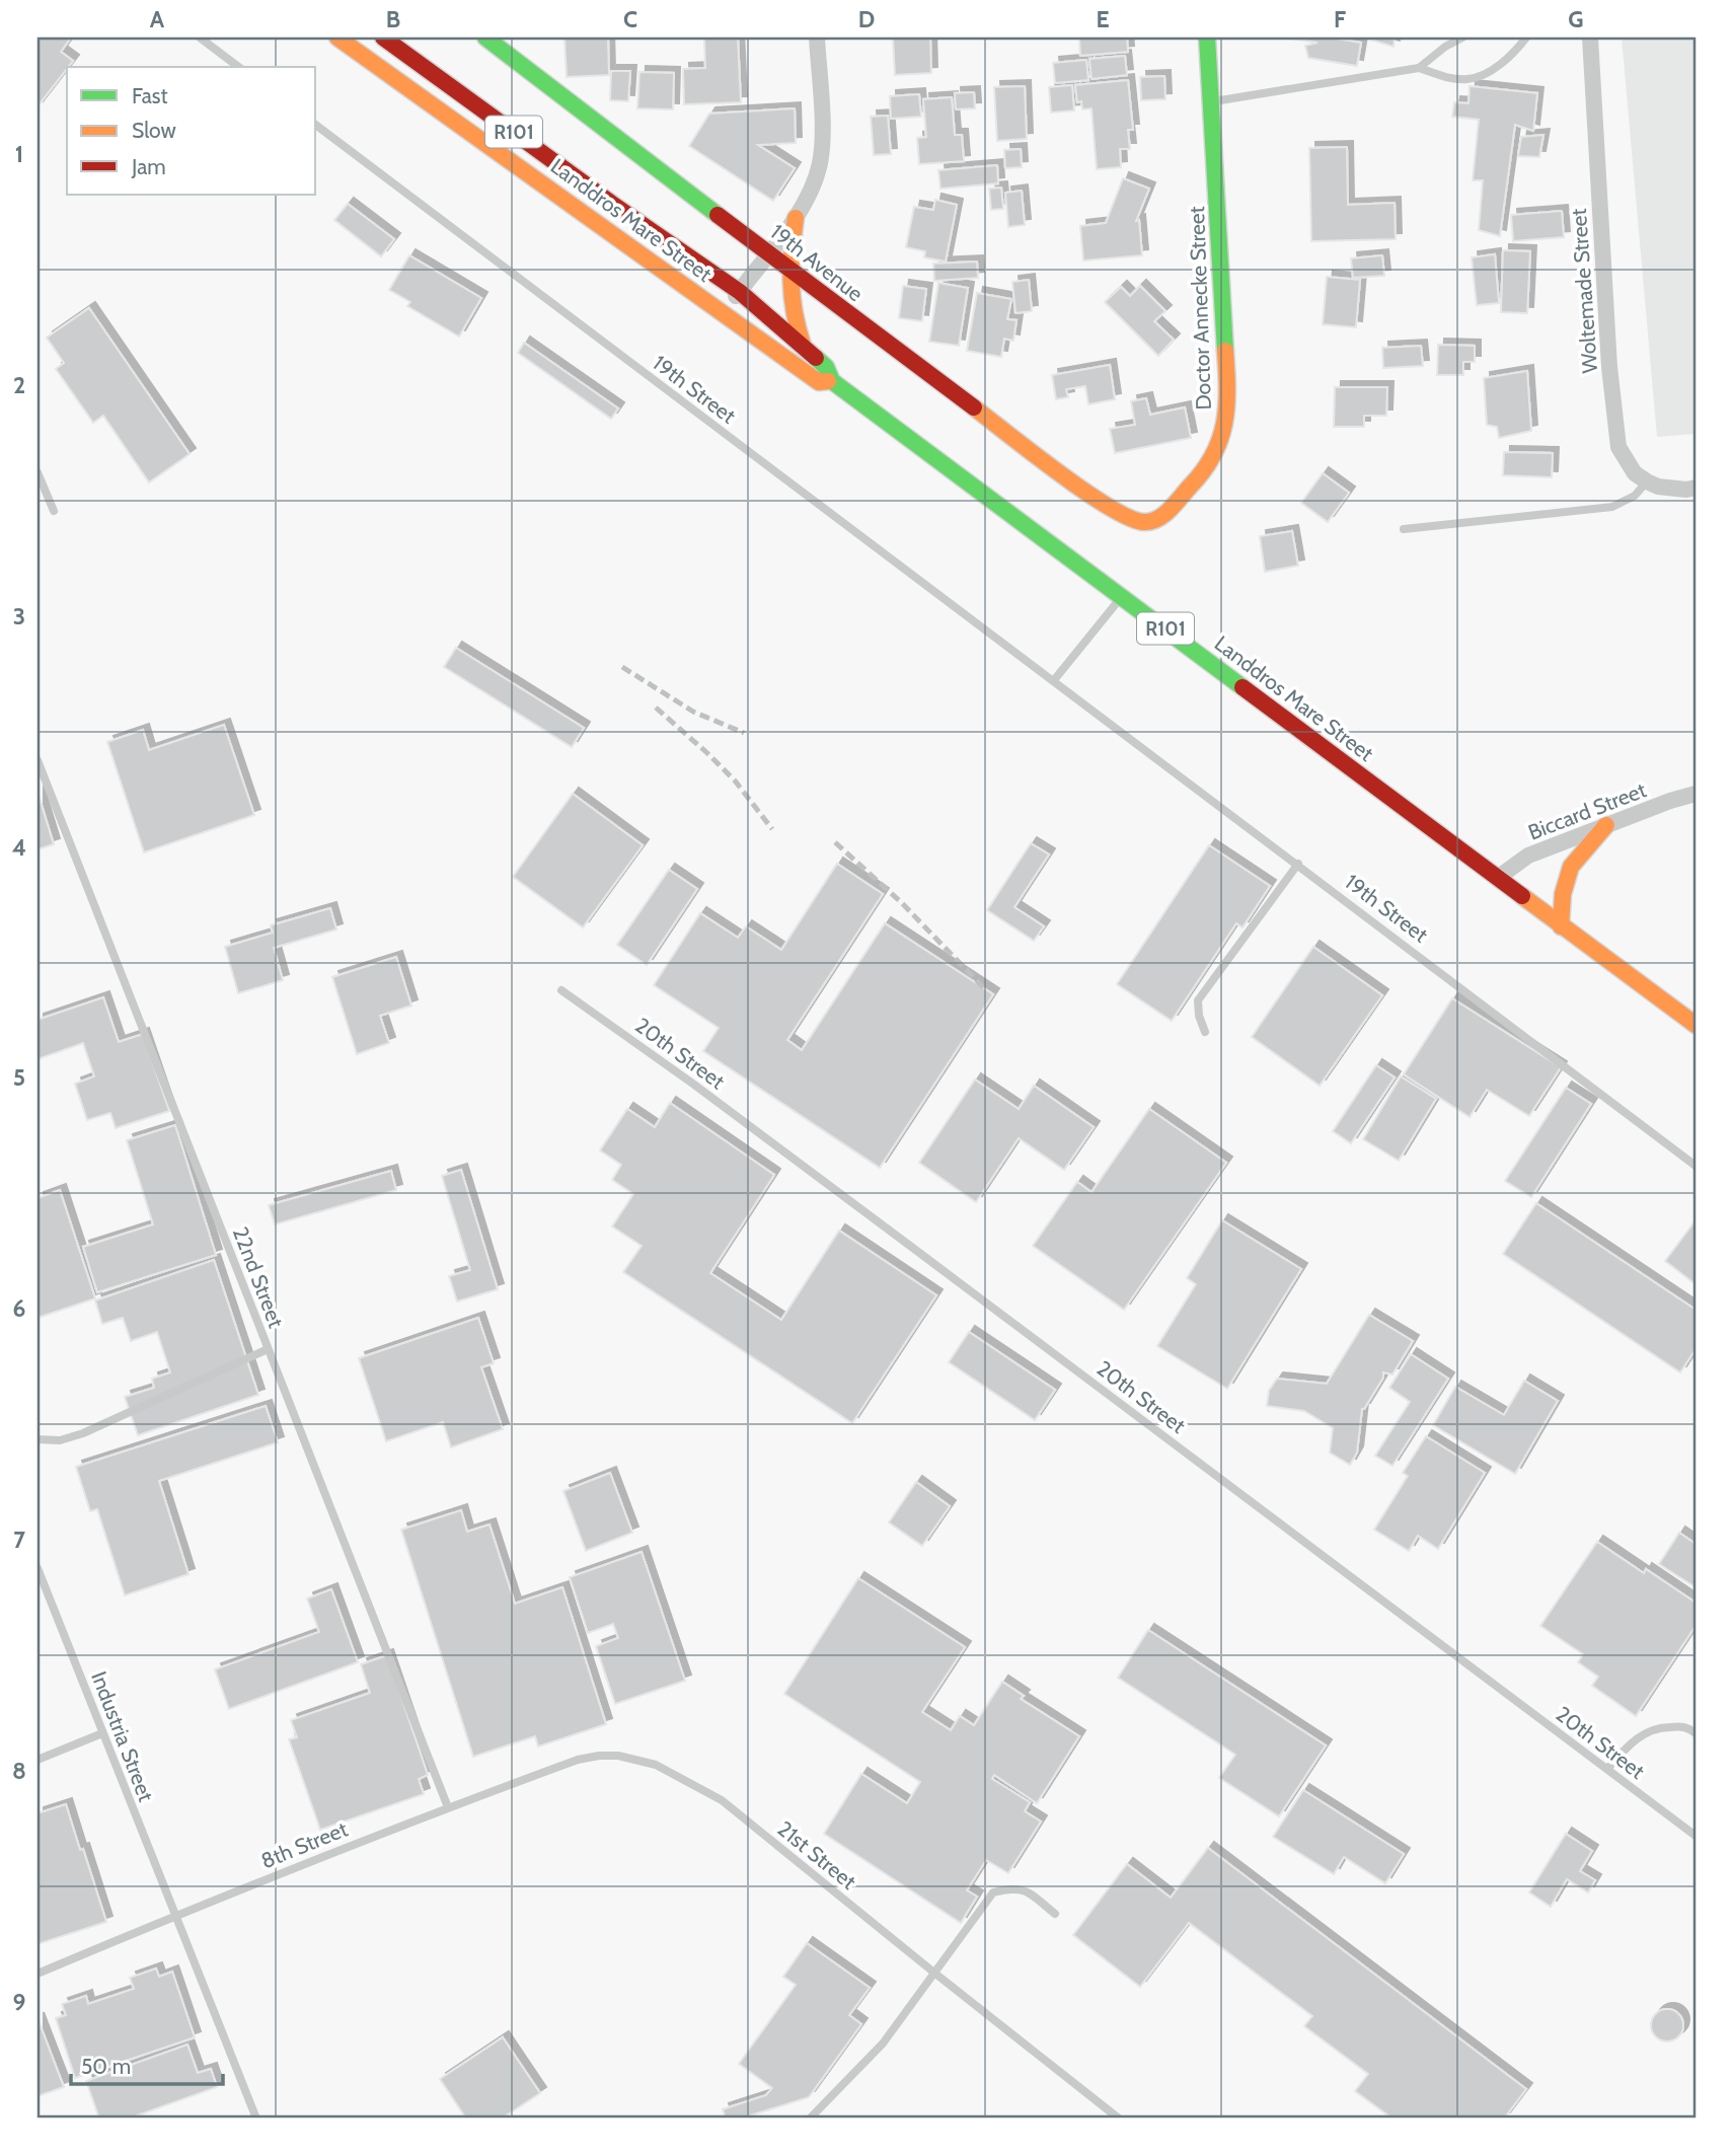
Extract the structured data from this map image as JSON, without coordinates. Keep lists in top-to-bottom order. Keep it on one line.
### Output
{"streets":{"main road":["R101","Landdros Mare Street","19th Avenue","Doctor Annecke Street"],"street":["Woltemade Street","Biccard Street"],"lane":["19th Street","20th Street","22nd Street","Industria Street","8th Street","21st Street"]},"crossings":[["Landdros Mare Street","Biccard Street"],["19th Avenue","Doctor Annecke Street"],["22nd Street","8th Street"],["22nd Street","21st Street"],["Industria Street","8th Street"],["8th Street","21st Street"]],"legend":["Fast","Slow","Jam"],"scale_bar":"50 m","grid":{"columns":["A","B","C","D","E","F","G"],"rows":["1","2","3","4","5","6","7","8","9"]}}
